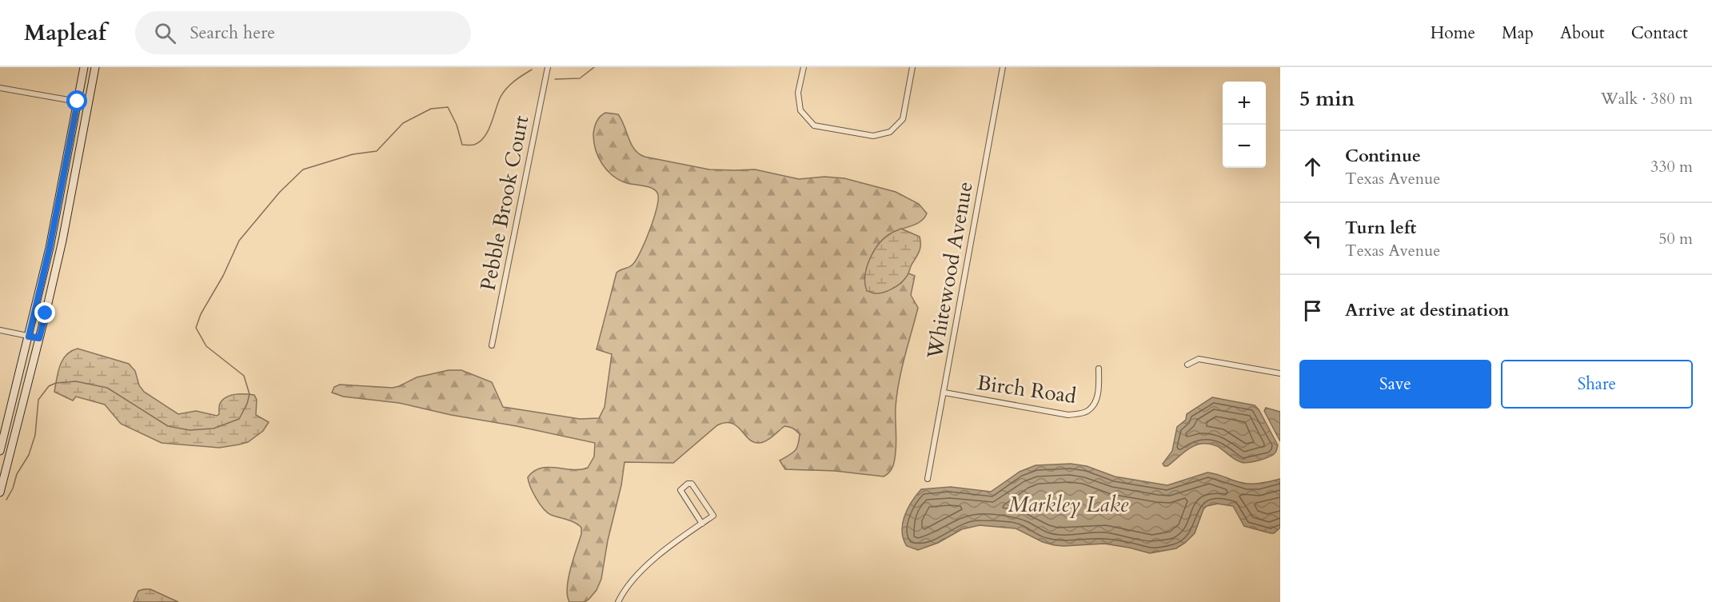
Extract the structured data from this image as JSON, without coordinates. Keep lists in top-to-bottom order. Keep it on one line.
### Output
{"streets":{"street":["Pebble Brook Court","Whitewood Avenue","Birch Road"]},"crossings":[["Whitewood Avenue","Birch Road"]],"water":["Markley Lake"],"page":{"header":"Mapleaf","search":"Search here","nav":["Home","Map","About","Contact"],"heading":["5 min","Walk · 380 m"],"map_buttons":["+","−"],"list":[["Continue","Texas Avenue","330 m"],["Turn left","Texas Avenue","50 m"],"Arrive at destination"],"buttons":["Save","Share"]}}
